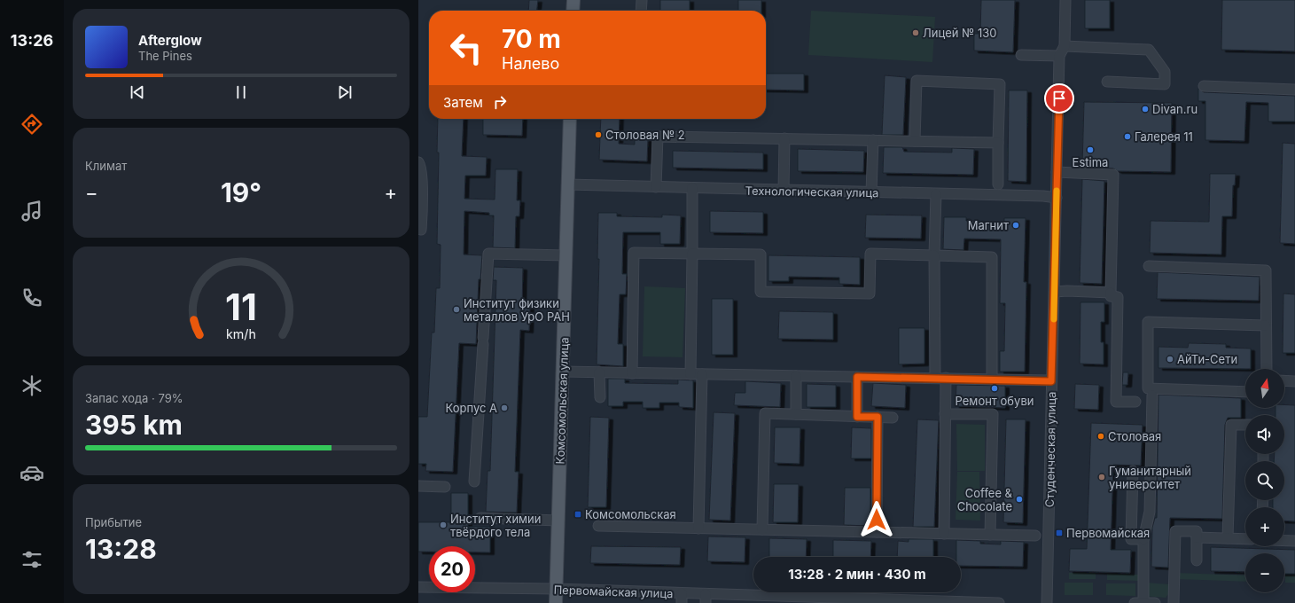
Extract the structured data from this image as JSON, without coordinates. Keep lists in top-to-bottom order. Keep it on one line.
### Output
{"streets":{"main road":["Комсомольская улица"],"street":["Технологическая улица","Студенческая улица","Первомайская улица"]},"crossings":[["Технологическая улица","Комсомольская улица"],["Технологическая улица","Студенческая улица"],["Комсомольская улица","Первомайская улица"]],"places":{"other":["Лицей № 130","Divan.ru","Столовая № 2","Галерея 11","Estima","Магнит","Институт физики металлов УрО РАН","АйТи-Сети","Ремонт обуви","Корпус А","Столовая","Гуманитарный университет","Coffee & Chocolate","Институт химии твёрдого тела"],"transit":["Комсомольская","Первомайская"]},"north":"top","page":{"tabs":"13:26","turn":["70 m","Налево"],"song":["Afterglow","The Pines"],"then":"Затем","tile":["Климат",["Запас хода · 79%","395 km"],["Прибытие","13:28"]],"heat":["−","19°","+"],"map_buttons":["+","−"],"limit":"20","trip":"13:28 · 2 мин · 430 m","gauge":["11","km/h"]}}
